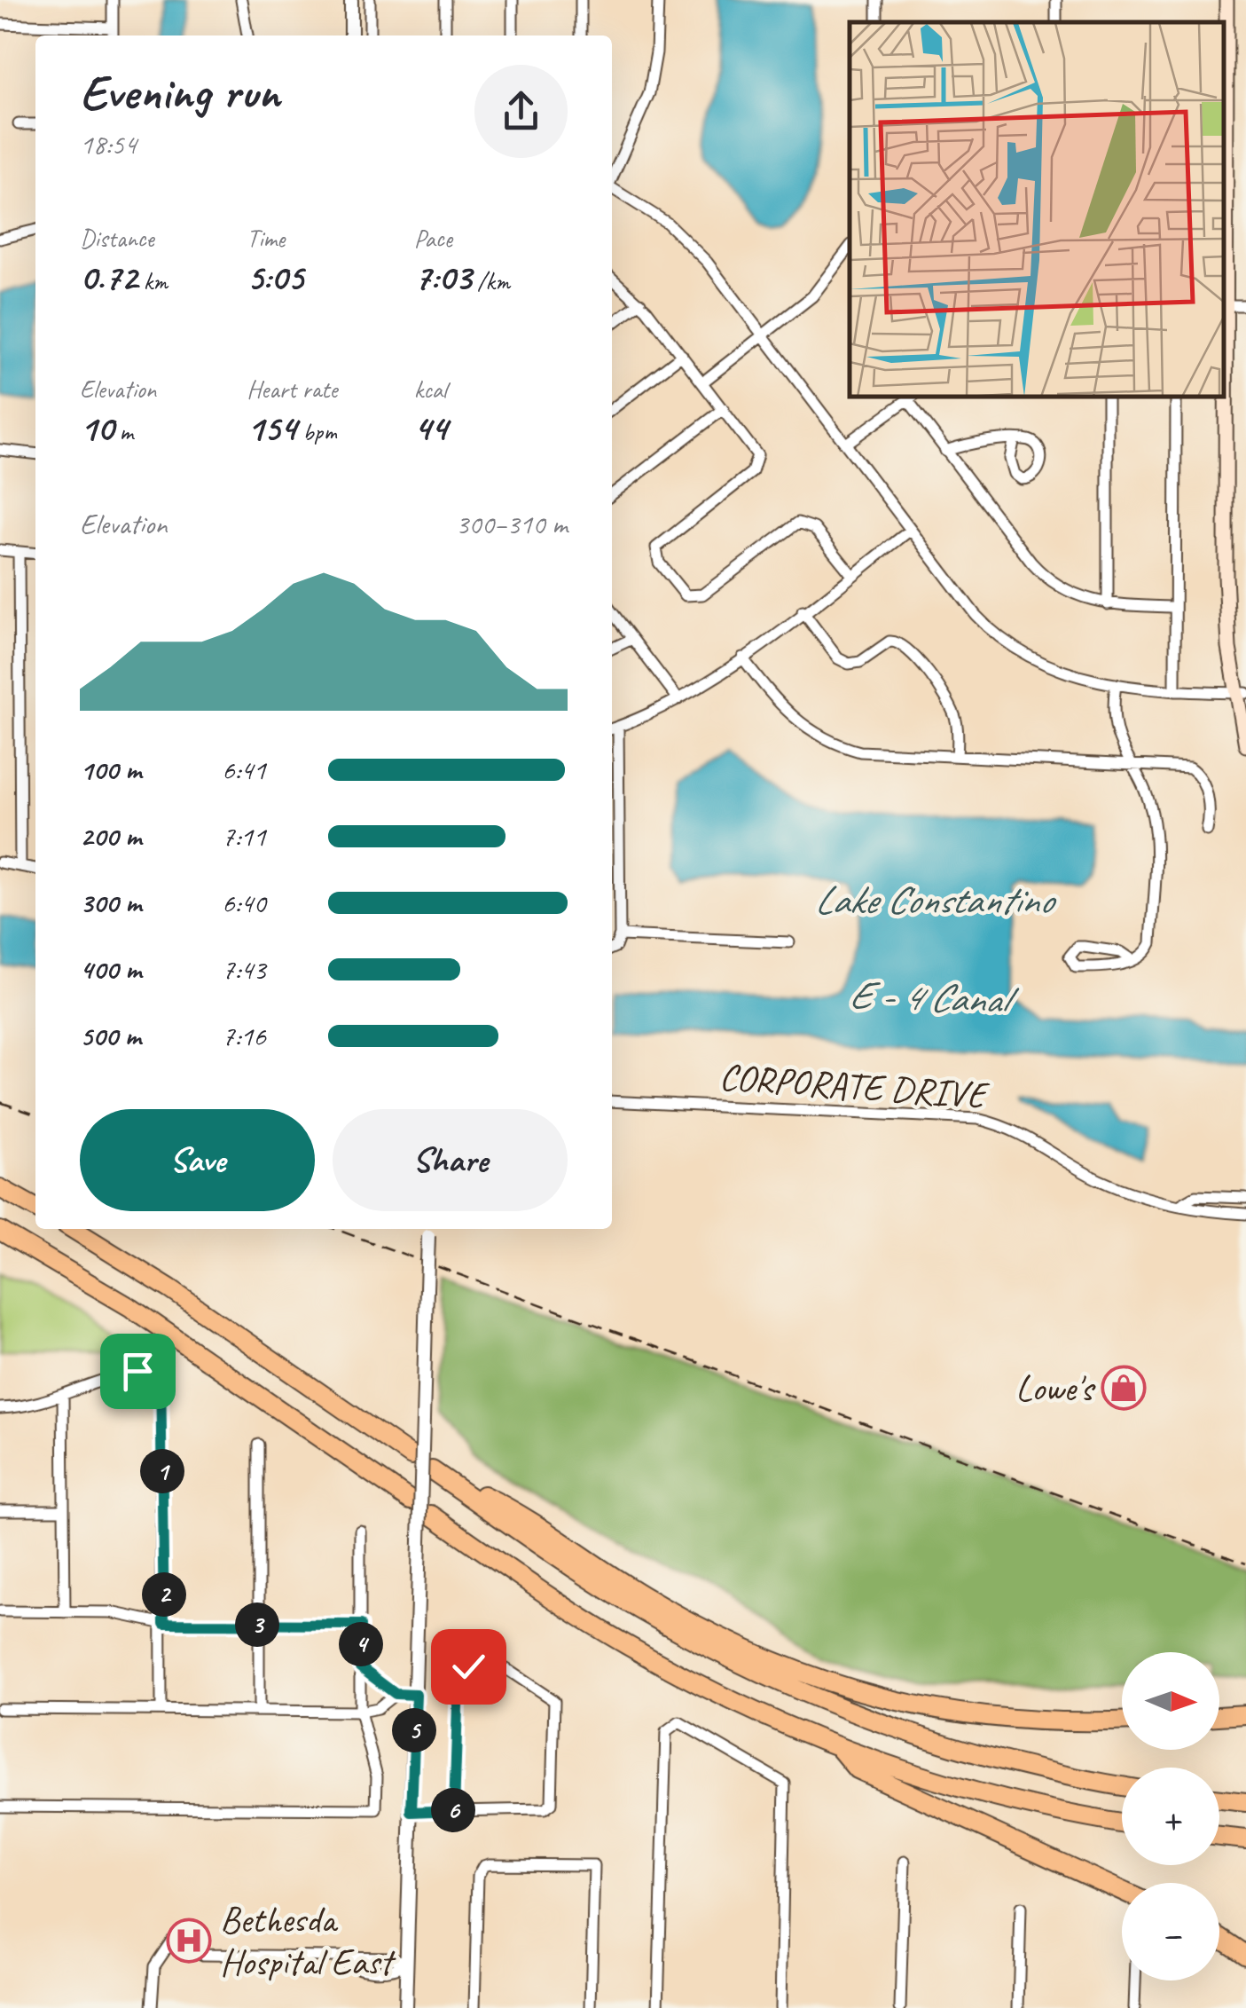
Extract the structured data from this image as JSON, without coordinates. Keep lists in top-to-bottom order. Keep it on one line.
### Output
{"streets":{"street":["CORPORATE DRIVE"]},"water":["Lake Constantino","E - 4 Canal"],"places":{"shop":["Lowe's"],"hospital":["Bethesda Hospital East"]},"north":"right","page":{"heading":["Evening run","18:54"],"stats":[["Distance","0.72 km"],["Time","5:05"],["Pace","7:03 /km"],["Elevation","10 m"],["Heart rate","154 bpm"],["kcal","44"]],"chart":["Elevation","300–310 m"],"list":[{"name":"100 m","note":"6:41"},{"name":"200 m","note":"7:11"},{"name":"300 m","note":"6:40"},{"name":"400 m","note":"7:43"},{"name":"500 m","note":"7:16"}],"buttons":["Save","Share"],"pins":["1","2","3","4","5","6"],"map_buttons":["+","−"]}}
